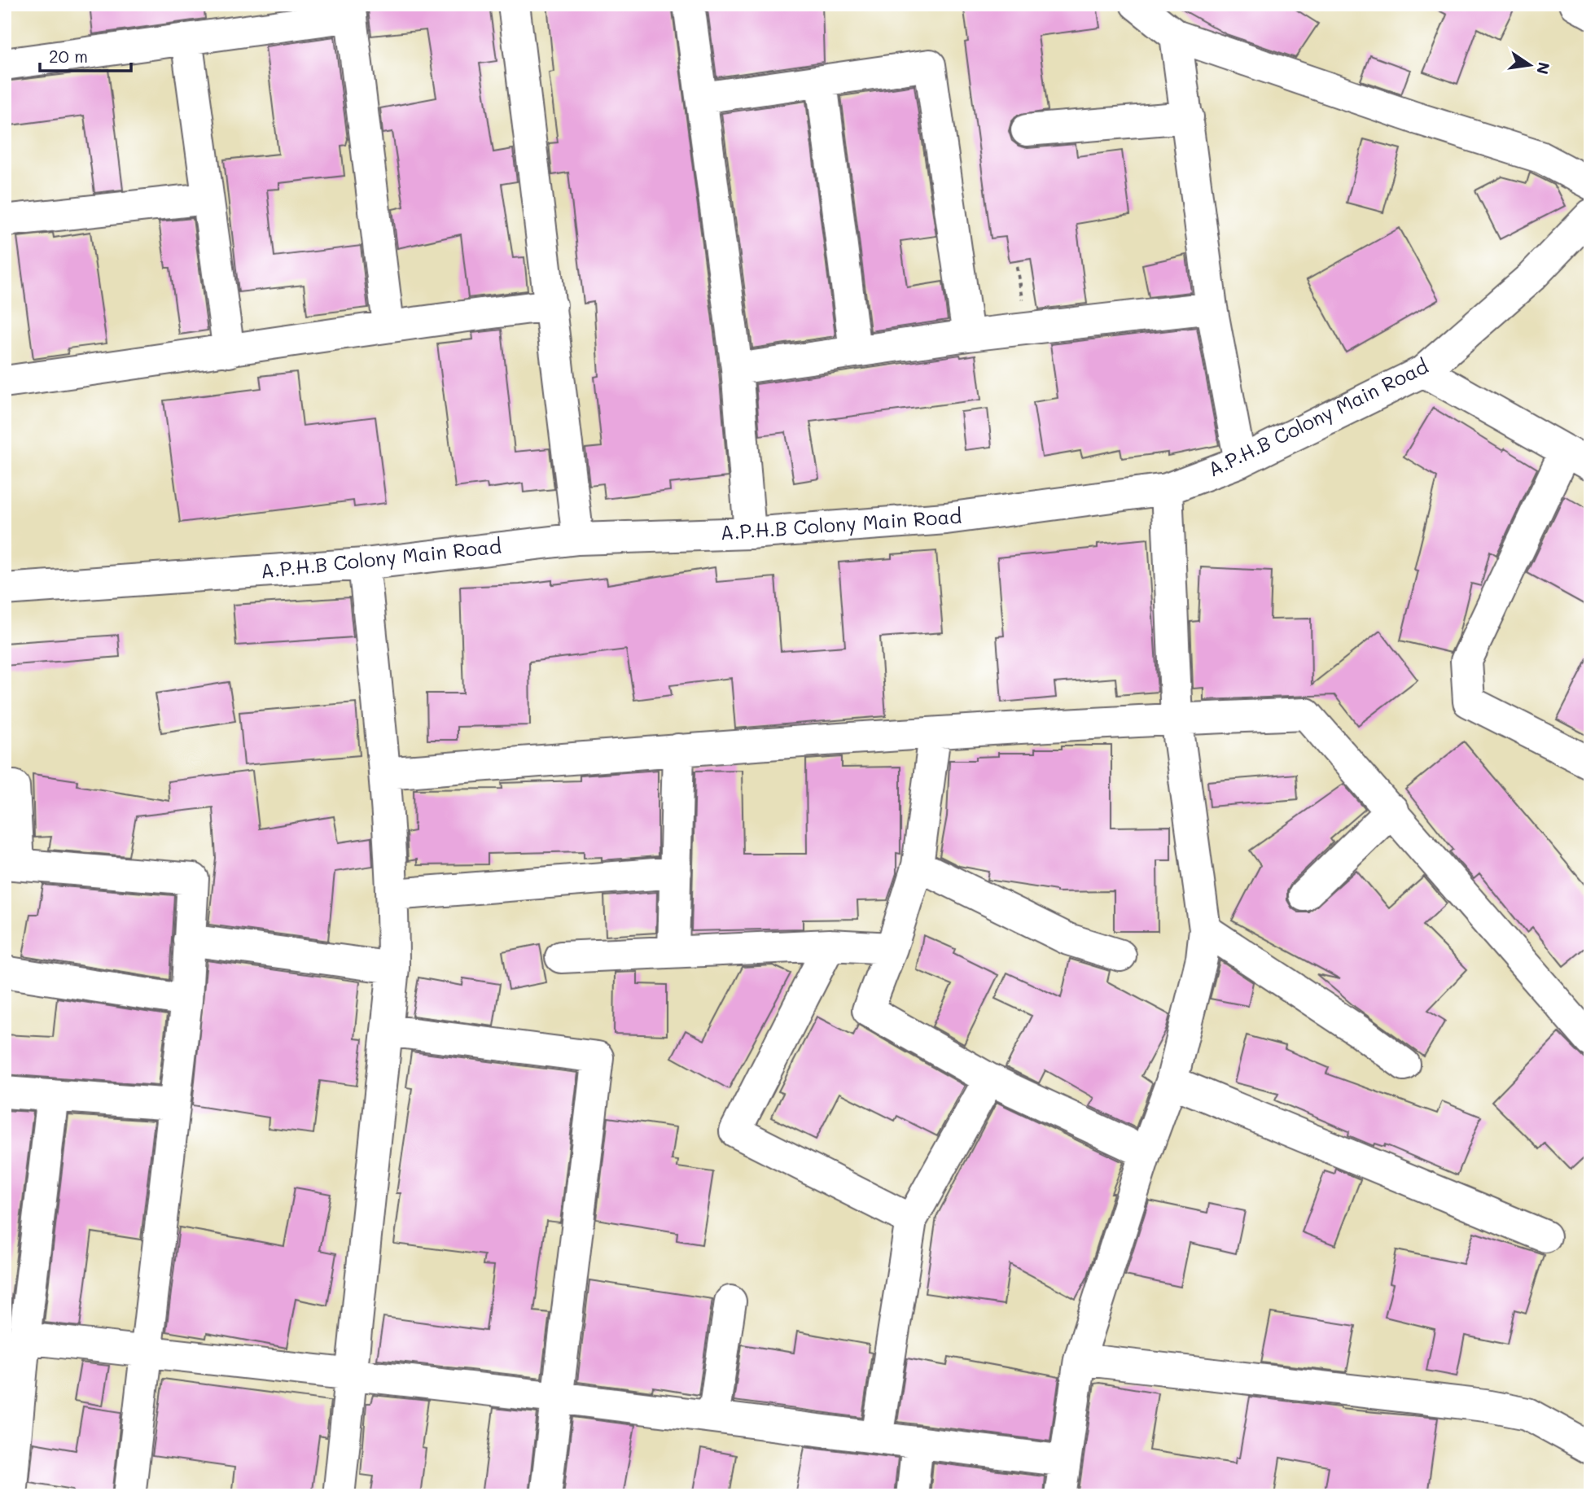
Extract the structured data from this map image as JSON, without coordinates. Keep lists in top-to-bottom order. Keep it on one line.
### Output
{"streets":{"street":["A.P.H.B Colony Main Road"]},"scale_bar":"20 m","north":"right"}
